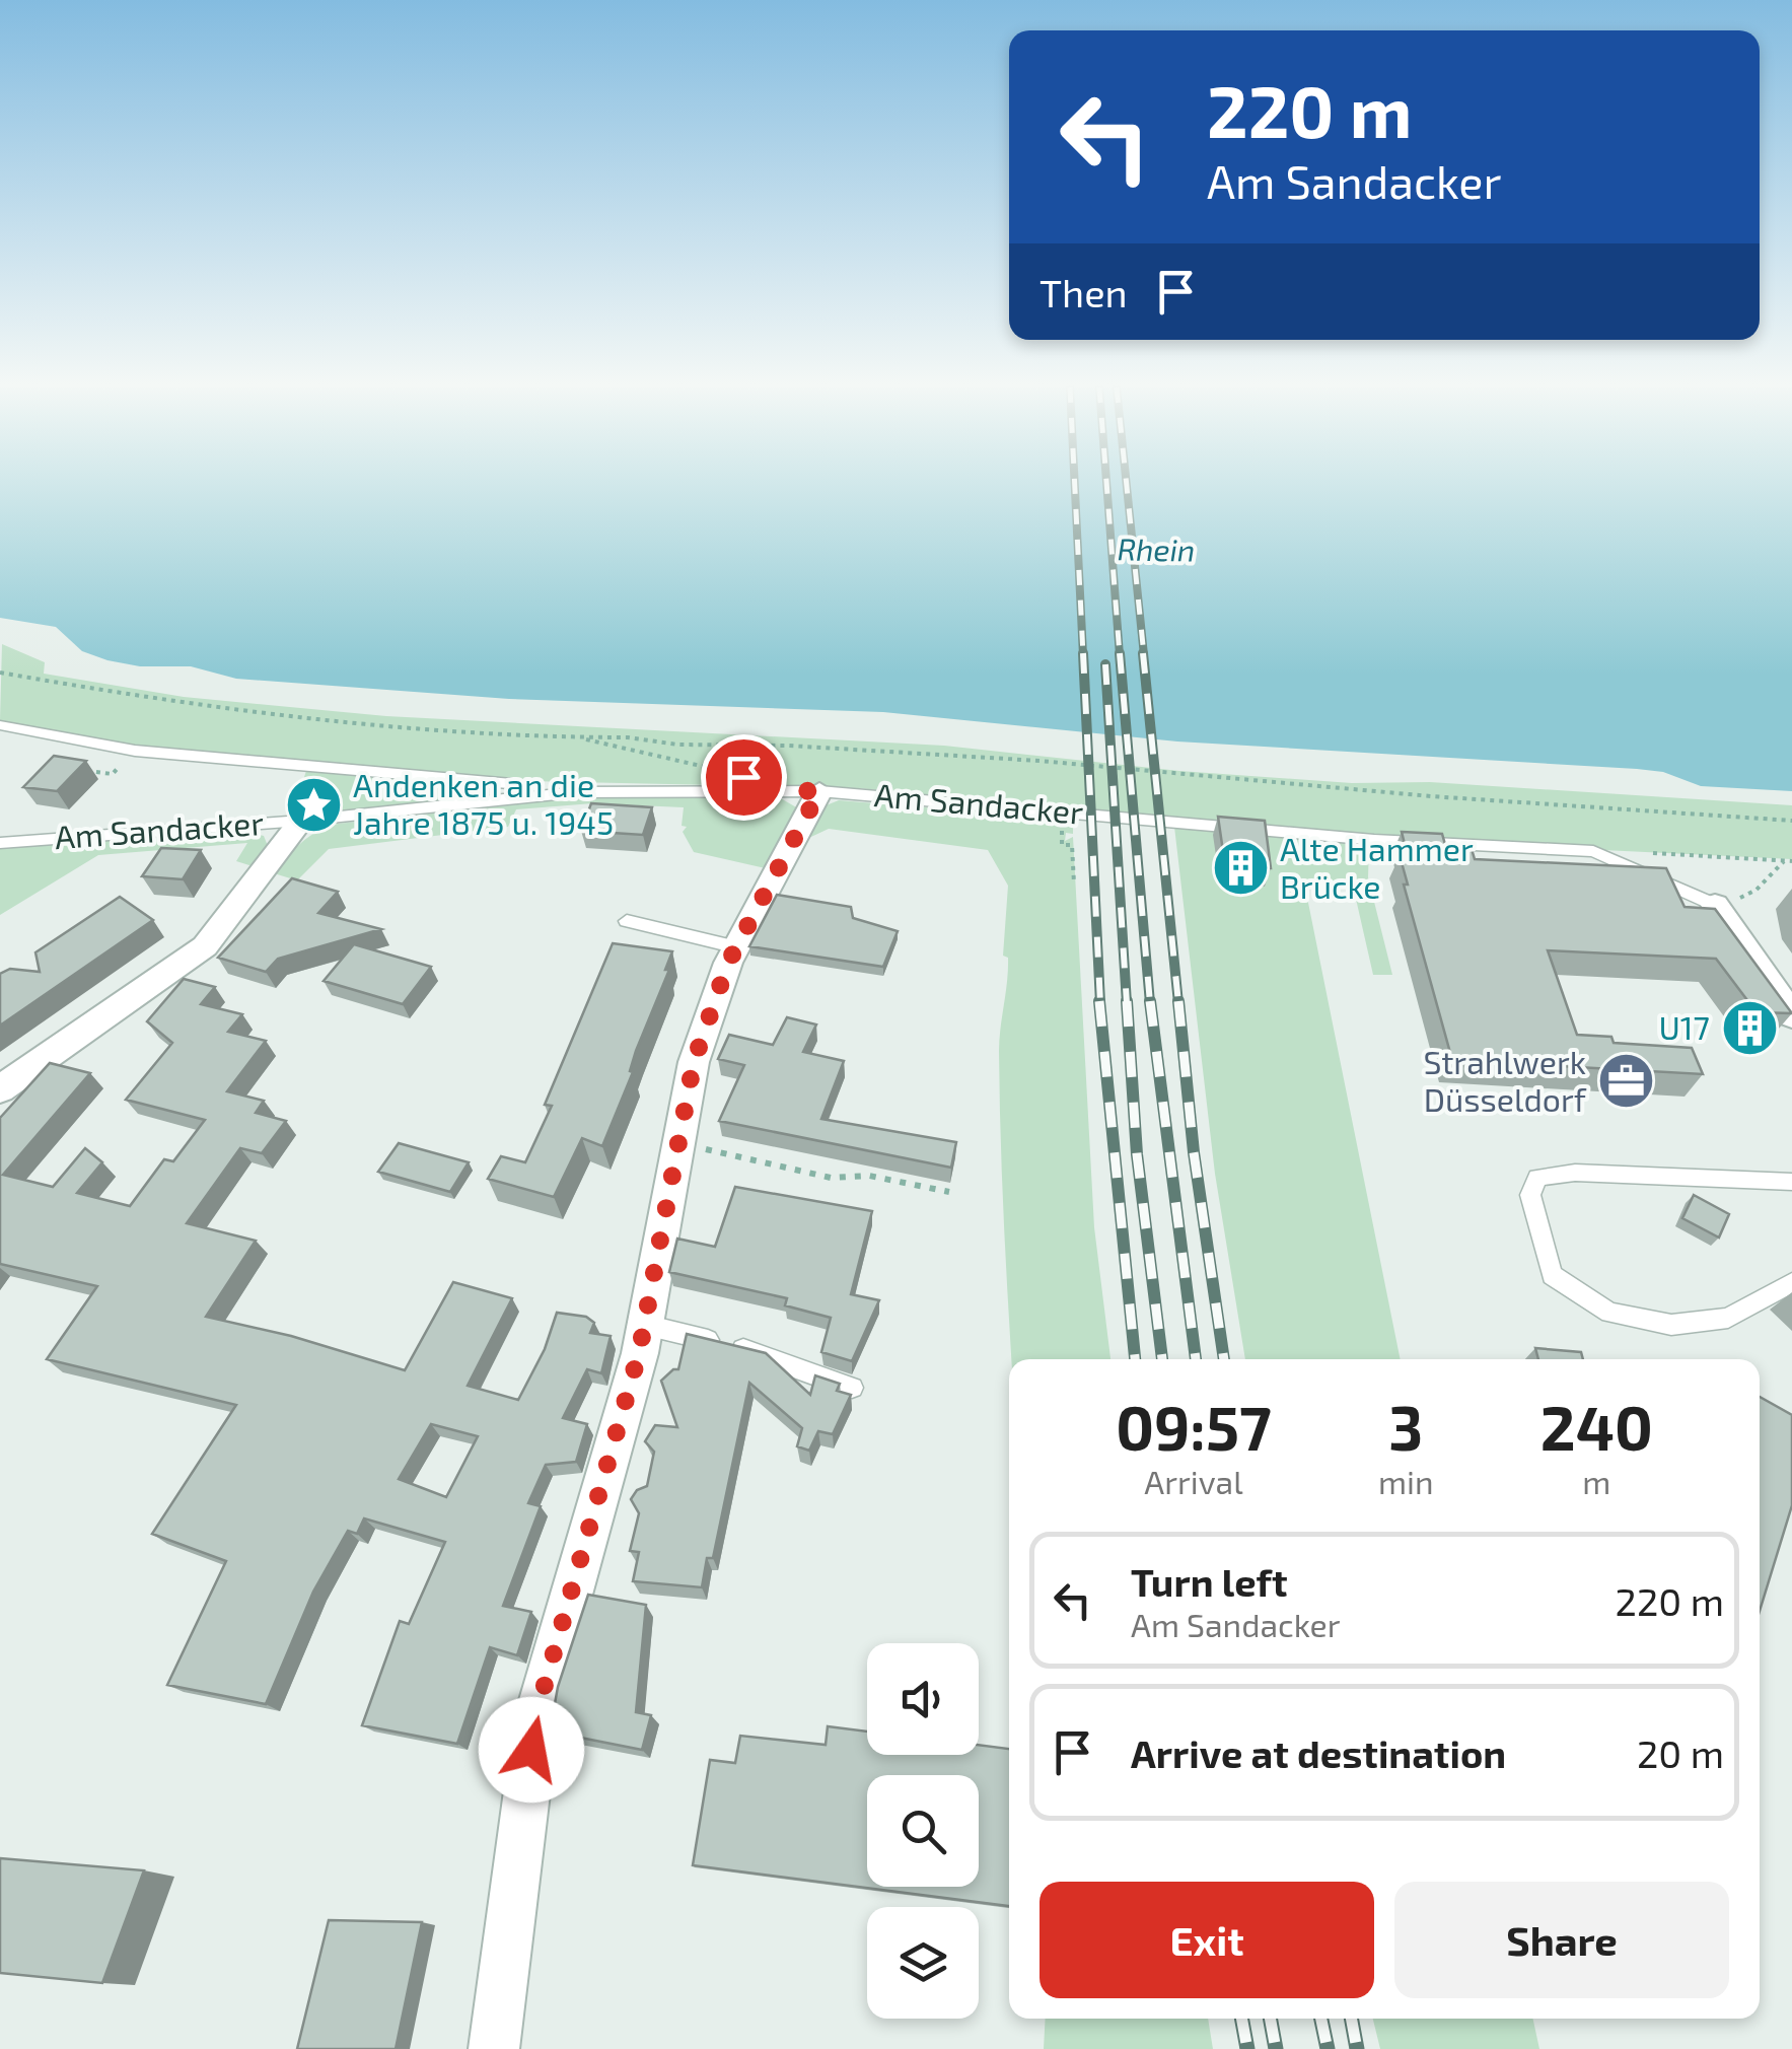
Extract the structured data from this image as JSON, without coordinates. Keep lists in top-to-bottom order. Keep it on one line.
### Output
{"streets":{"lane":["Am Sandacker"]},"water":["Rhein"],"places":{"place":["Andenken an die Jahre 1875 u. 1945"],"building":["Alte Hammer Brücke","U17"],"office":["Strahlwerk Düsseldorf"]},"page":{"turn":["220 m","Am Sandacker"],"then":"Then","eta":["09:57","Arrival","3","min","240","m"],"list":[{"name":"Turn left","note":"Am Sandacker","value":"220 m"},{"name":"Arrive at destination","value":"20 m"}],"buttons":["Exit","Share"]}}
